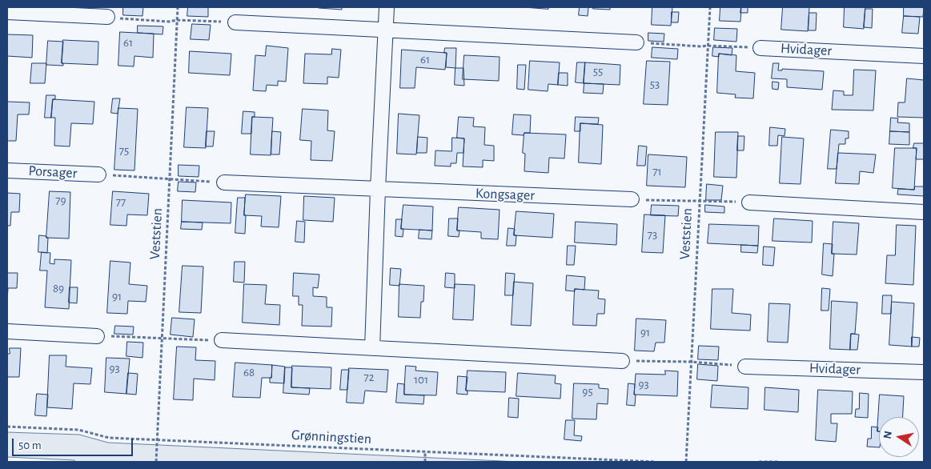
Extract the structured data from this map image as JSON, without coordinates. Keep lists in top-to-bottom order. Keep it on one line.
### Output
{"streets":{"street":["Hvidager","Porsager","Kongsager"],"path":["Veststien","Grønningstien"]},"crossings":[["Veststien","Grønningstien"]],"house_numbers":["61","61","55","53","75","71","79","77","73","89","91","91","93","68","72","101","93","95"],"scale_bar":"50 m","north":"left"}
